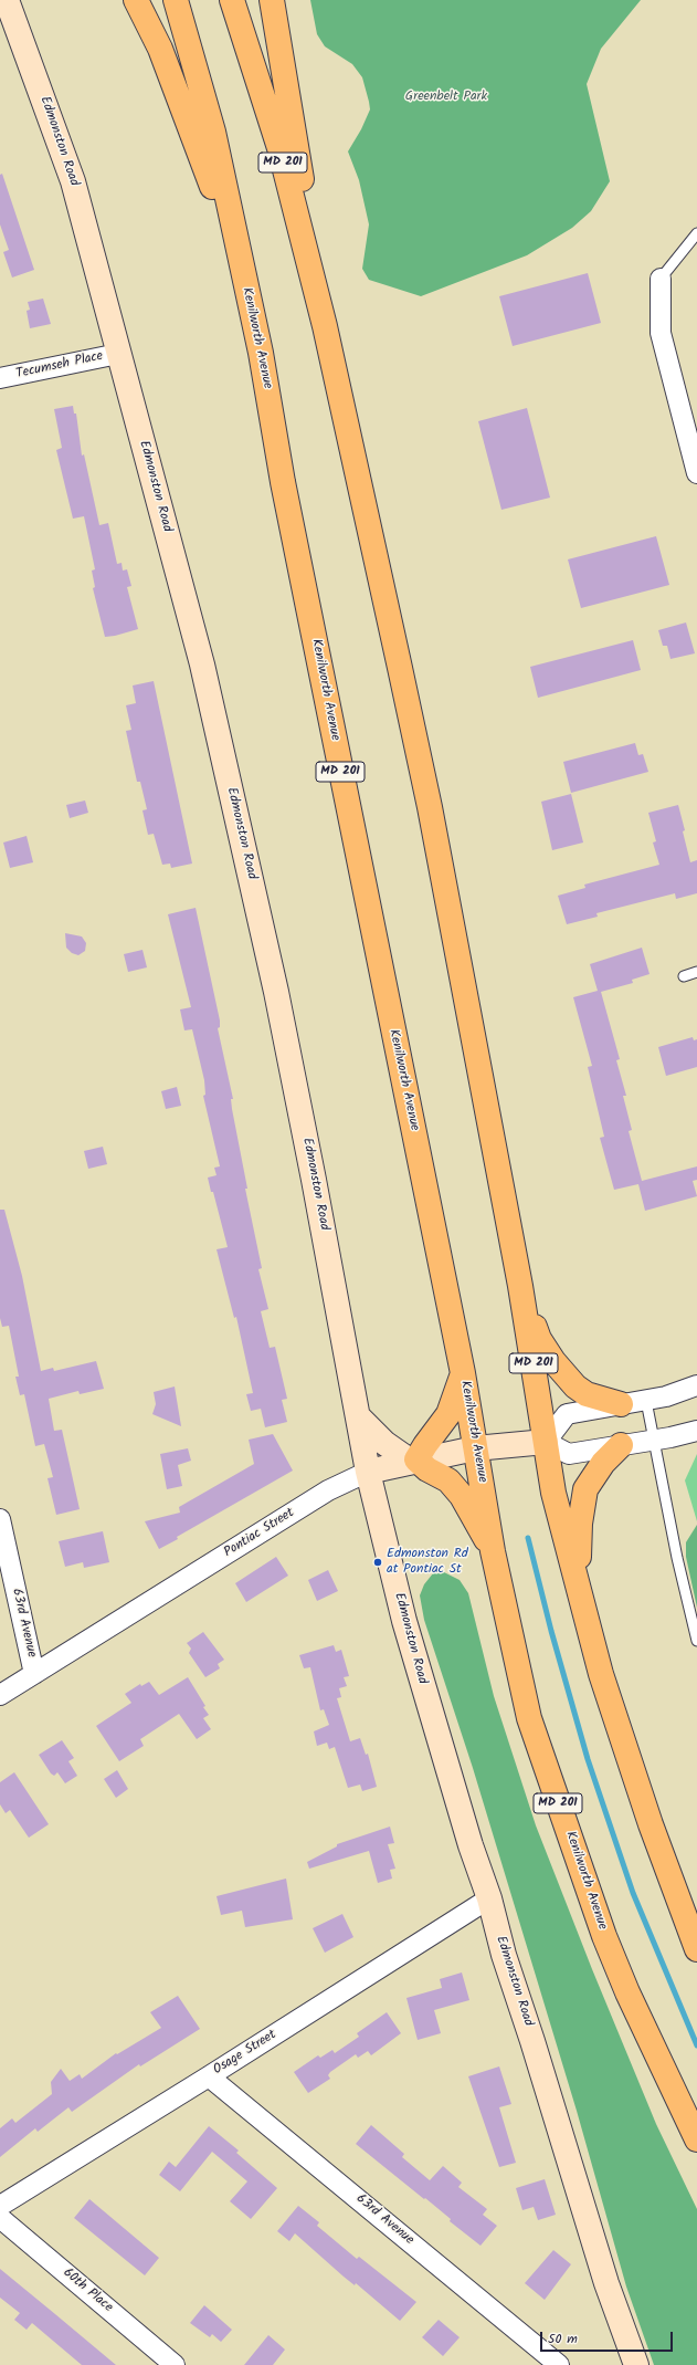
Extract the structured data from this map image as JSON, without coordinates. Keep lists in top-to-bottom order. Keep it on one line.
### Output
{"streets":{"main road":["MD 201","Kenilworth Avenue"],"street":["Edmonston Road","Tecumseh Place","Pontiac Street","63rd Avenue","Osage Street","60th Place"]},"crossings":[["Edmonston Road","Tecumseh Place"],["Edmonston Road","Pontiac Street"],["Edmonston Road","Osage Street"],["MD 201","Pontiac Street"],["Kenilworth Avenue","Pontiac Street"],["Pontiac Street","63rd Avenue"],["63rd Avenue","Osage Street"]],"parks":["Greenbelt Park"],"places":["Edmonston Rd at Pontiac St"],"scale_bar":"50 m"}
